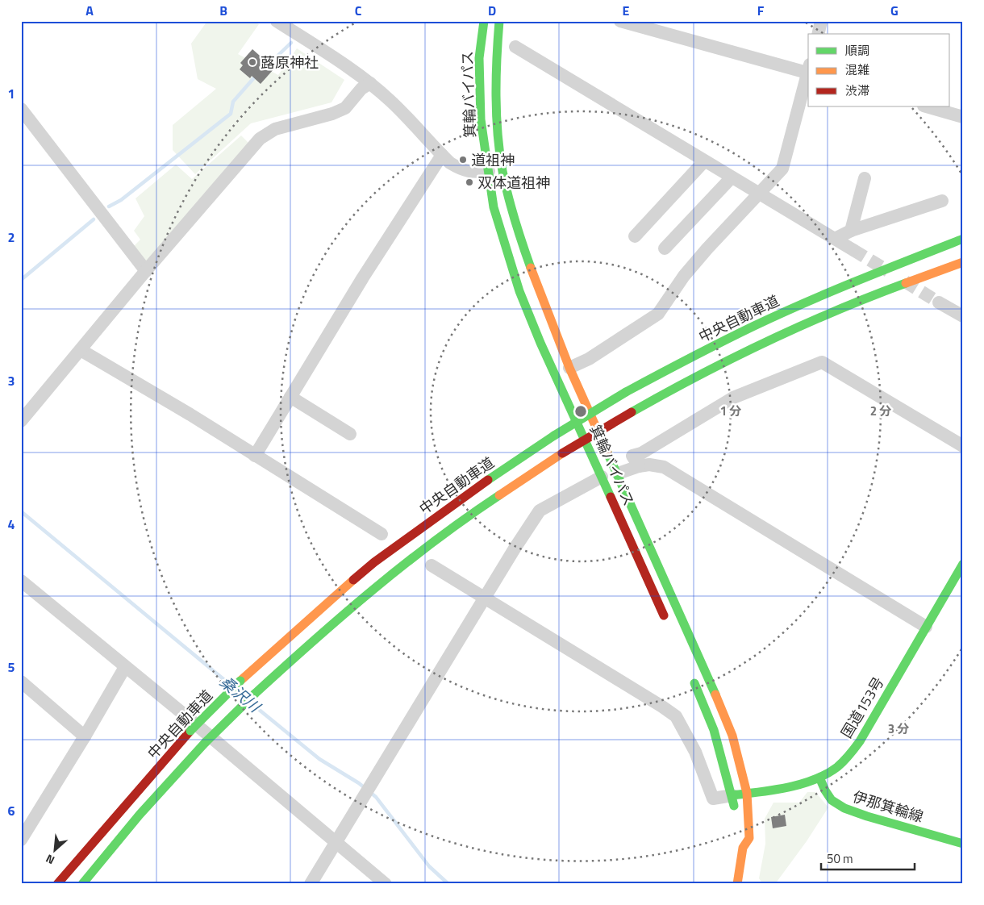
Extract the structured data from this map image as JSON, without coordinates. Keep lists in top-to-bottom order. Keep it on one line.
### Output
{"streets":{"main road":["箕輪バイパス","中央自動車道","国道153号","伊那箕輪線"]},"crossings":[["箕輪バイパス","国道153号"],["国道153号","伊那箕輪線"]],"water":["桑沢川"],"places":["蕗原神社","道祖神","双体道祖神"],"legend":["順調","混雑","渋滞"],"scale_bar":"50 m","north":"bottom left","grid":{"columns":["A","B","C","D","E","F","G"],"rows":["1","2","3","4","5","6"]},"rings":["1 分","2 分","3 分"]}
